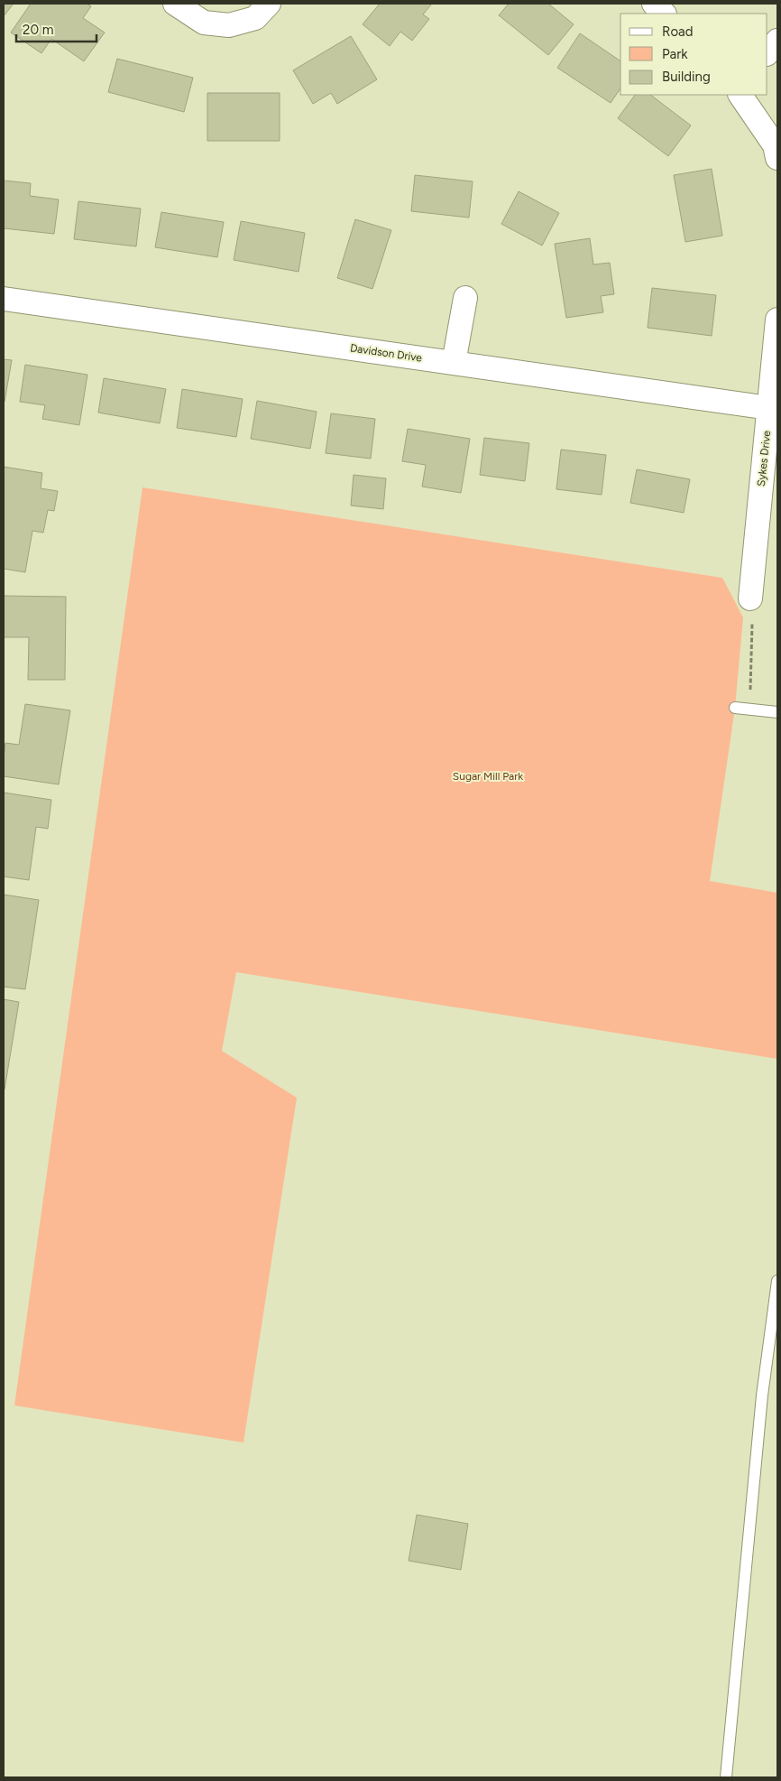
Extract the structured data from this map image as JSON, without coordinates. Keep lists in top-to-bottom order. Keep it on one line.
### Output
{"streets":{"street":["Davidson Drive","Sykes Drive"]},"crossings":[["Davidson Drive","Sykes Drive"]],"parks":["Sugar Mill Park"],"legend":["Road","Park","Building"],"scale_bar":"20 m"}
